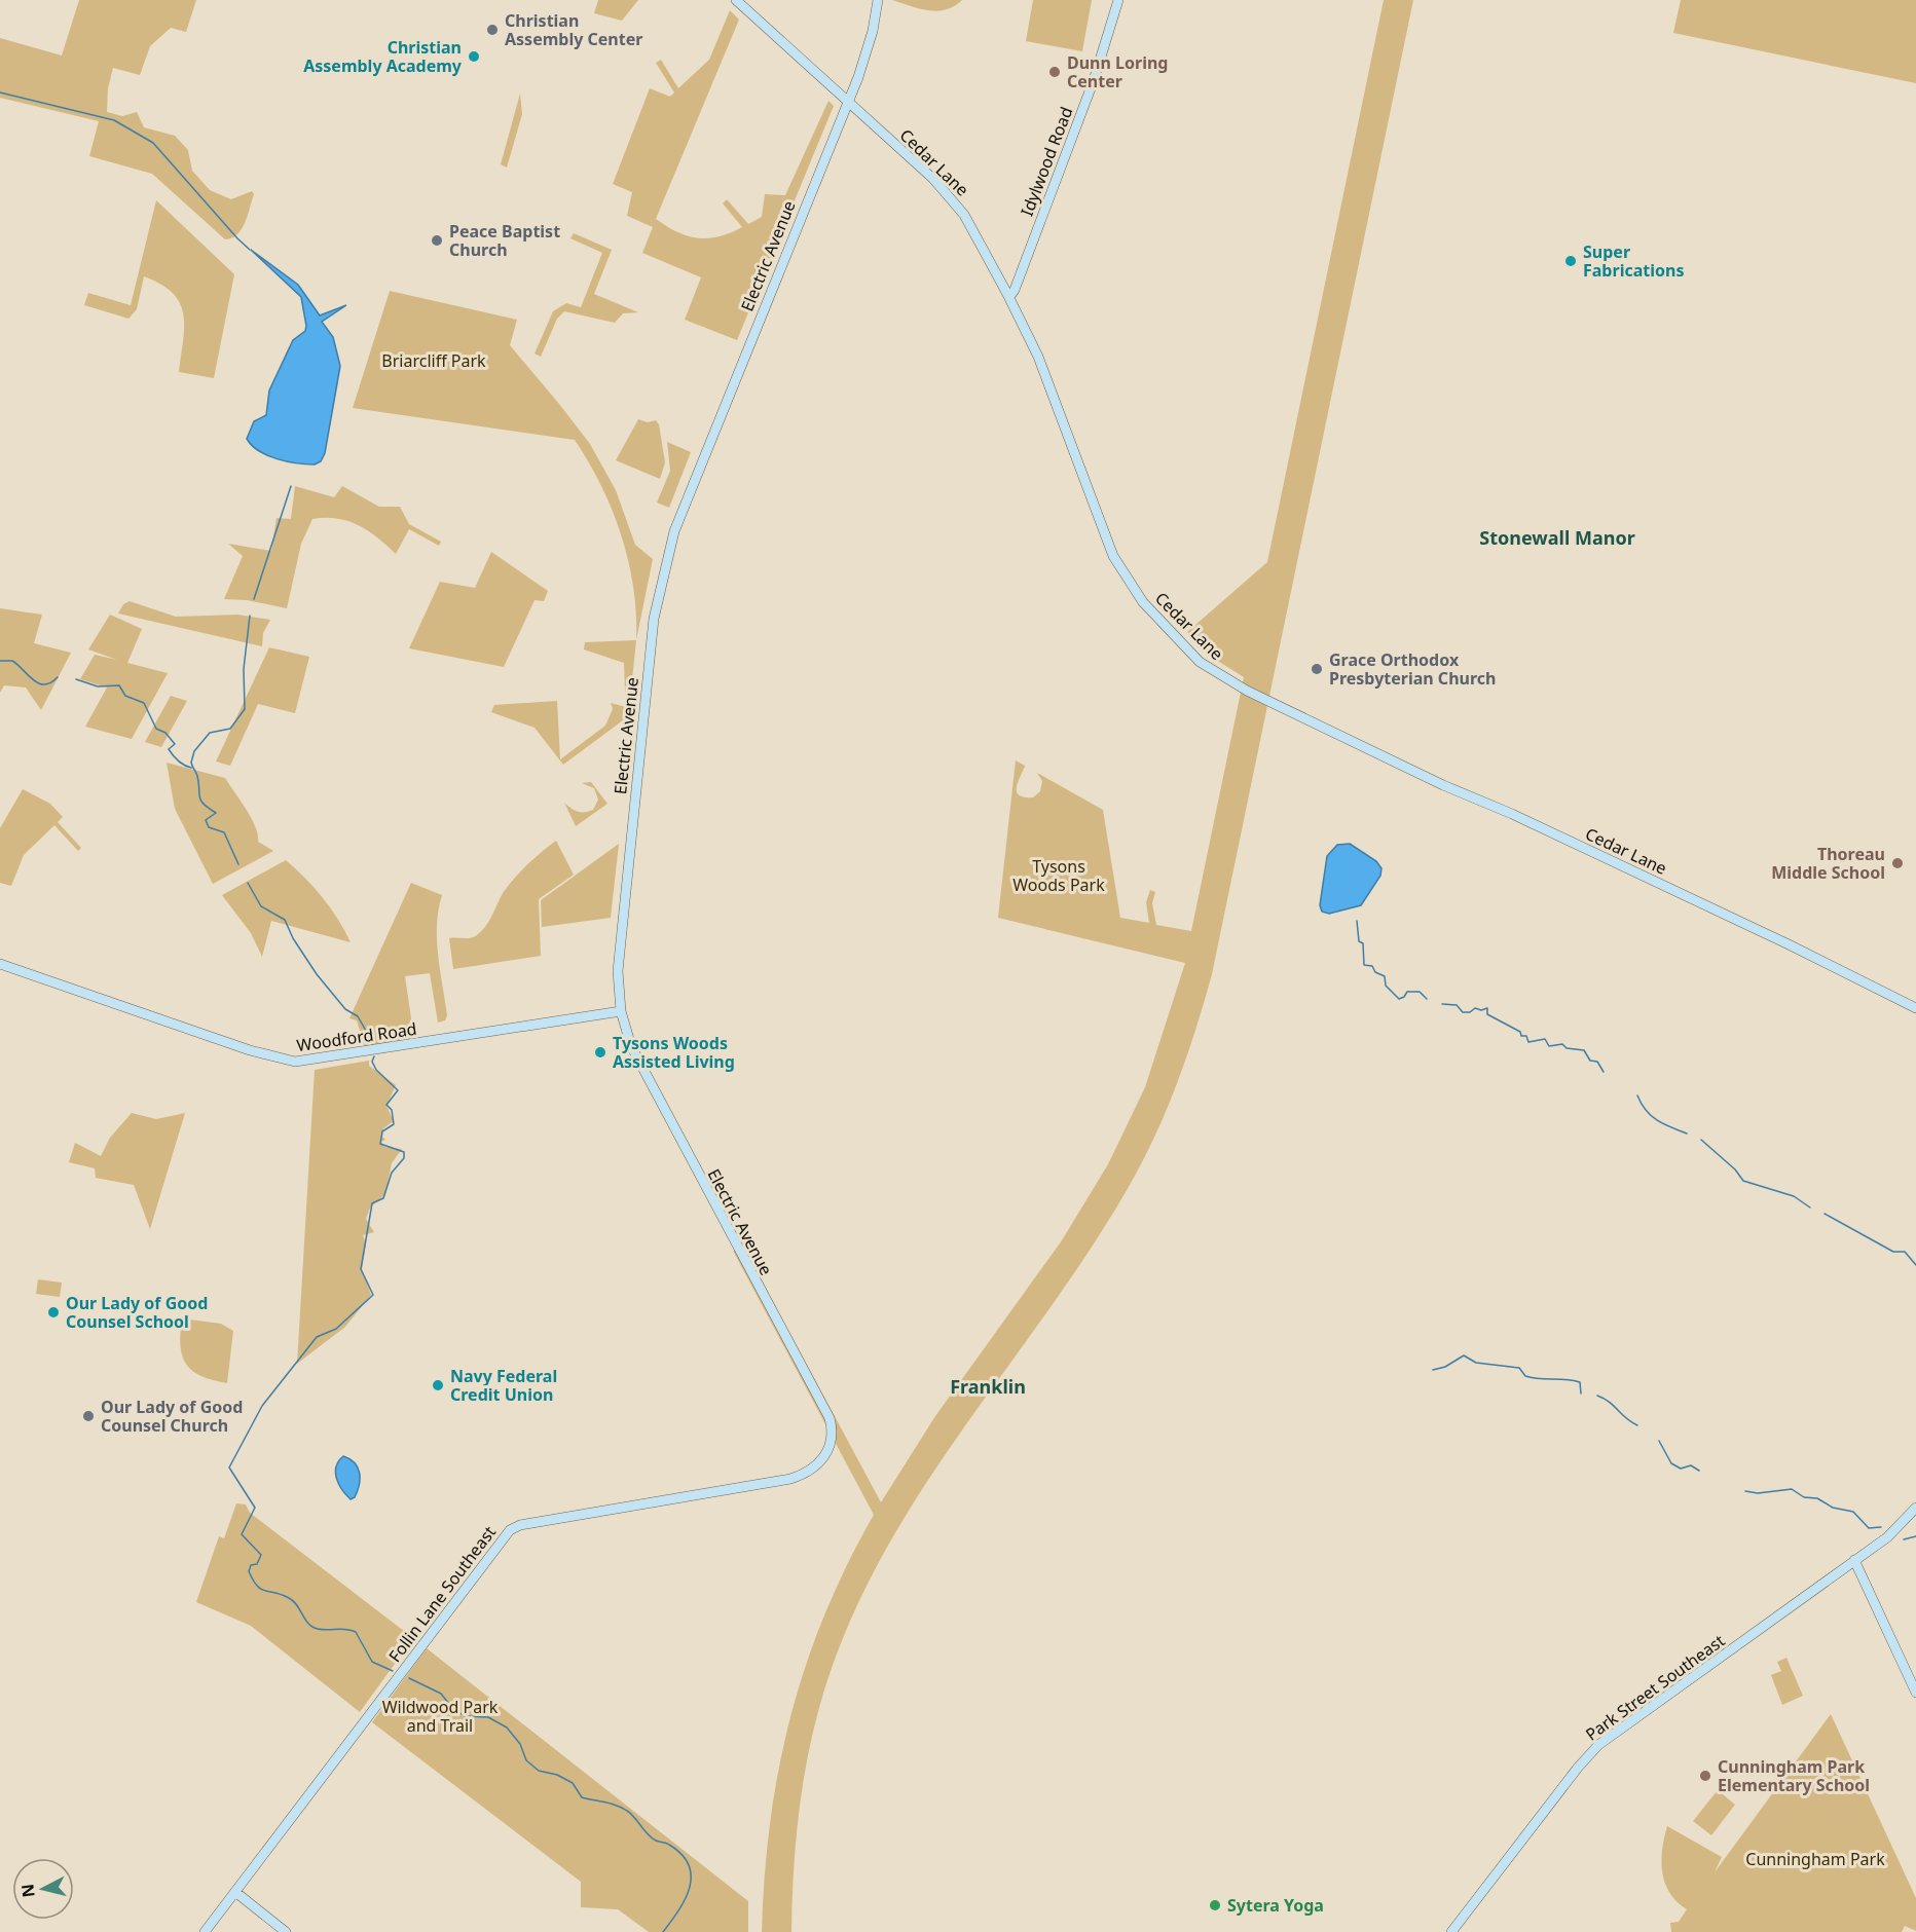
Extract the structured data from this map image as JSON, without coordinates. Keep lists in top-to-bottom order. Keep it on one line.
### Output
{"streets":{"street":["Idylwood Road","Cedar Lane","Electric Avenue","Woodford Road","Follin Lane Southeast","Park Street Southeast"]},"crossings":[["Idylwood Road","Cedar Lane"],["Cedar Lane","Electric Avenue"],["Electric Avenue","Woodford Road"],["Electric Avenue","Follin Lane Southeast"]],"districts":["Stonewall Manor","Franklin"],"parks":["Briarcliff Park","Tysons Woods Park","Wildwood Park and Trail","Cunningham Park"],"places":["Christian Assembly Center","Christian Assembly Academy","Dunn Loring Center","Peace Baptist Church","Super Fabrications","Grace Orthodox Presbyterian Church","Thoreau Middle School","Tysons Woods Assisted Living","Our Lady of Good Counsel School","Navy Federal Credit Union","Our Lady of Good Counsel Church","Cunningham Park Elementary School","Sytera Yoga"],"north":"left"}
